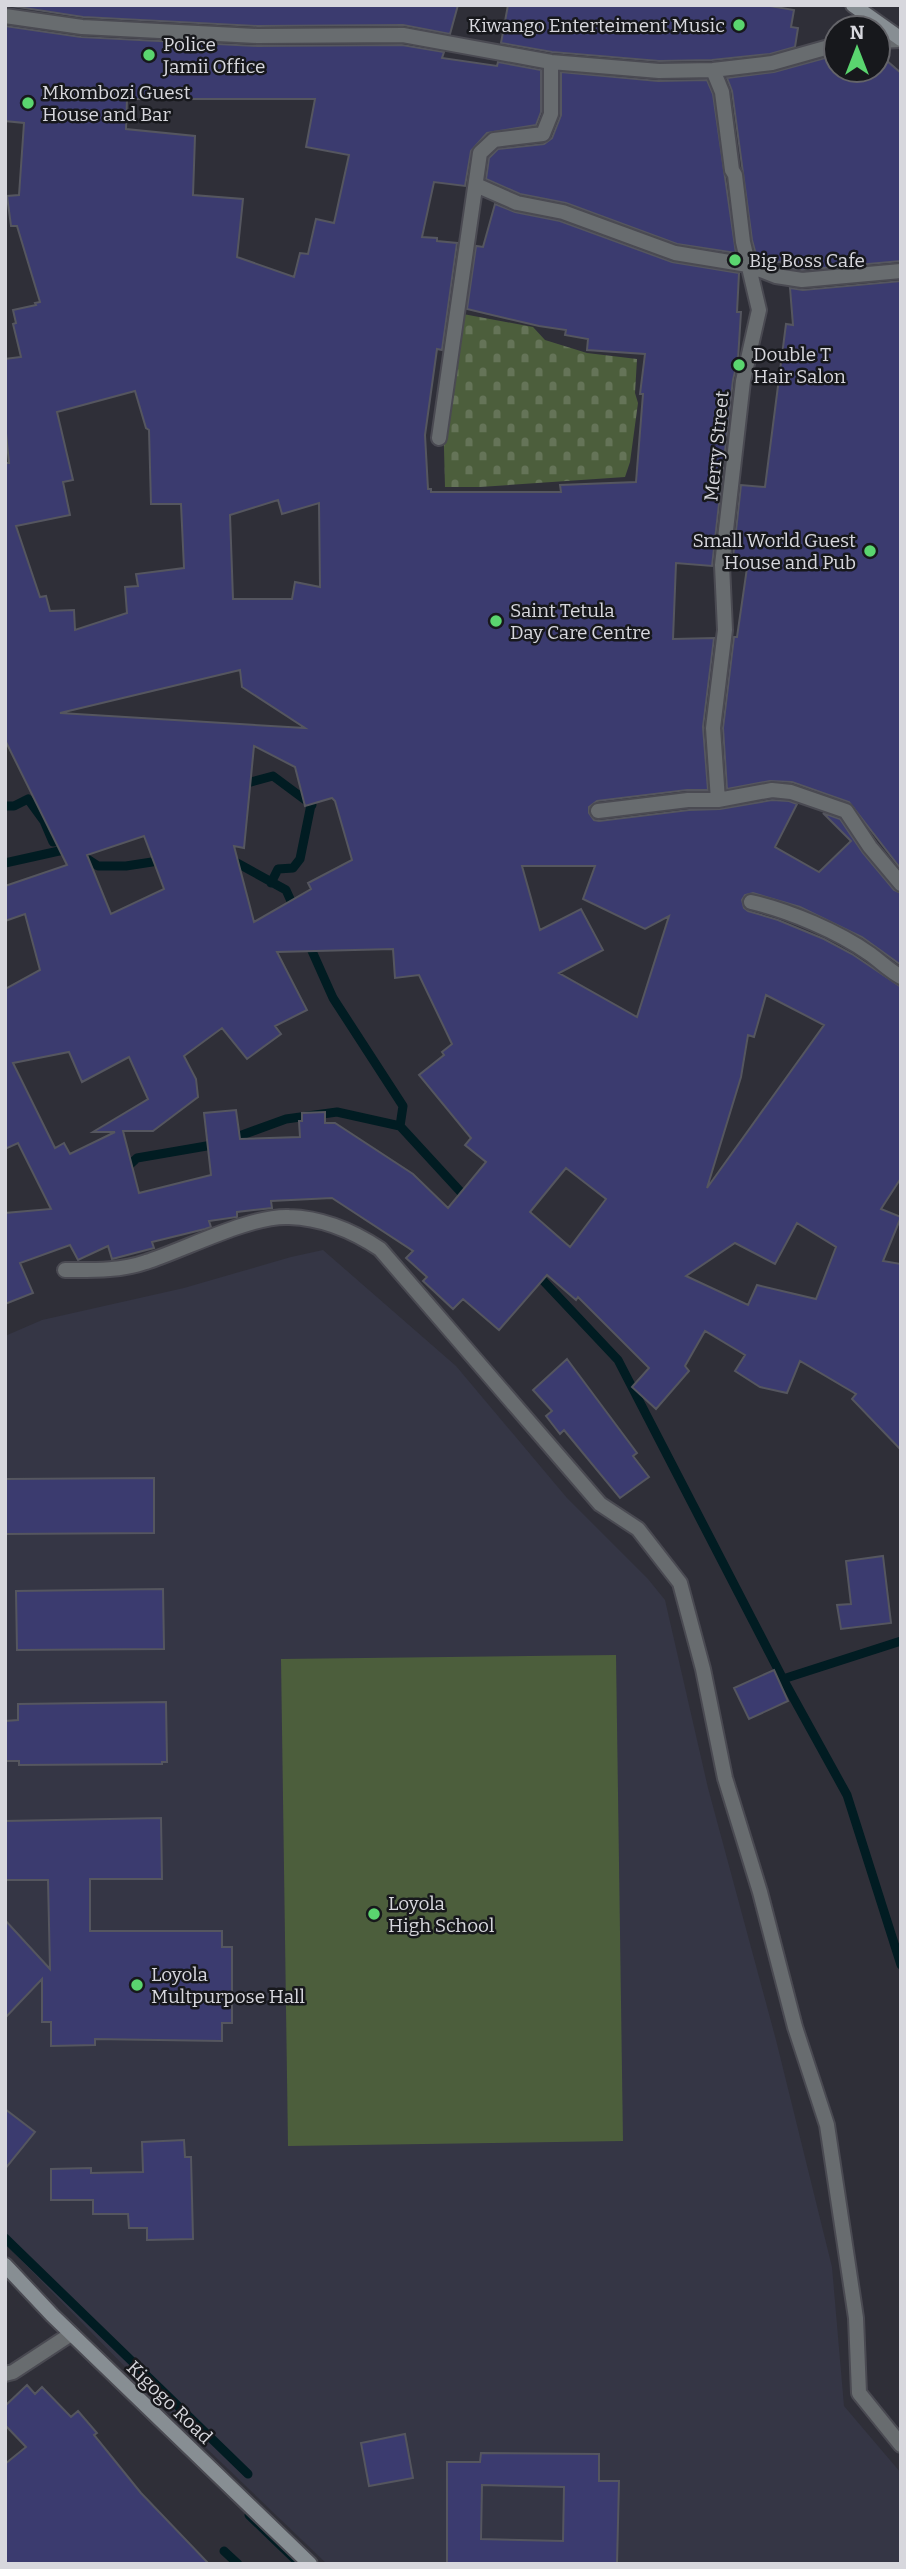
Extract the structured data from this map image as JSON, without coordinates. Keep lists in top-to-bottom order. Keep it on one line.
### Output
{"streets":{"main road":["Kigogo Road"],"street":["Merry Street"]},"places":["Kiwango Enterteiment Music","Police Jamii Office","Mkombozi Guest House and Bar","Big Boss Cafe","Double T Hair Salon","Small World Guest House and Pub","Saint Tetula Day Care Centre","Loyola High School","Loyola Multpurpose Hall"],"north":"top"}
